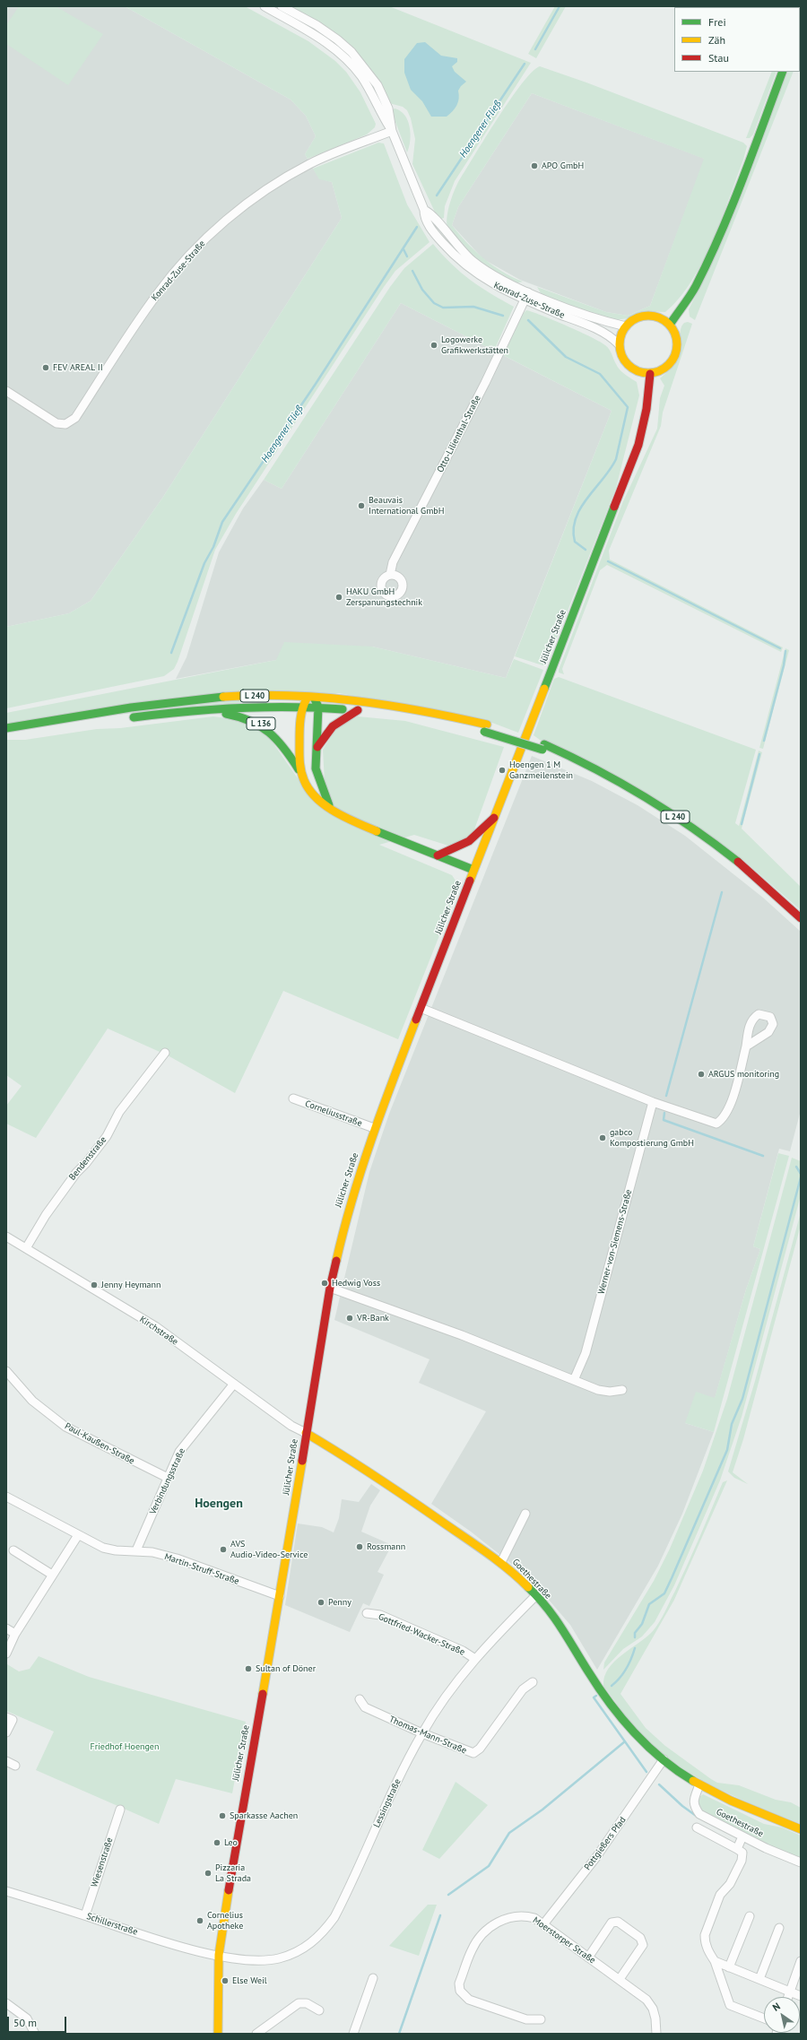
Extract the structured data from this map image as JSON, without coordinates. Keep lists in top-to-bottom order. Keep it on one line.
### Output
{"streets":{"main road":["Jülicher Straße","L 240","L 136","Goethestraße"],"street":["Konrad-Zuse-Straße","Otto-Lilienthal-Straße","Corneliusstraße","Bendenstraße","Werner-von-Siemens-Straße","Kirchstraße","Paul-Kaußen-Straße","Verbindungsstraße","Martin-Struff-Straße","Gottfried-Wacker-Straße","Thomas-Mann-Straße","Lessingstraße","Pottgießers Pfad","Wiesenstraße","Schillerstraße","Moerstorper Straße"]},"crossings":[["Konrad-Zuse-Straße","Otto-Lilienthal-Straße"],["Konrad-Zuse-Straße","Jülicher Straße"],["Jülicher Straße","L 136"],["Jülicher Straße","Corneliusstraße"],["Jülicher Straße","Kirchstraße"],["Jülicher Straße","Martin-Struff-Straße"],["Jülicher Straße","Goethestraße"],["Jülicher Straße","Lessingstraße"],["Jülicher Straße","Schillerstraße"],["L 240","L 136"],["Bendenstraße","Kirchstraße"],["Kirchstraße","Verbindungsstraße"],["Kirchstraße","Goethestraße"],["Paul-Kaußen-Straße","Verbindungsstraße"],["Verbindungsstraße","Martin-Struff-Straße"],["Goethestraße","Lessingstraße"],["Goethestraße","Pottgießers Pfad"],["Gottfried-Wacker-Straße","Lessingstraße"],["Thomas-Mann-Straße","Lessingstraße"],["Lessingstraße","Schillerstraße"],["Pottgießers Pfad","Moerstorper Straße"],["Wiesenstraße","Schillerstraße"]],"districts":["Hoengen"],"water":["Hoengener Fließ"],"parks":["Friedhof Hoengen"],"places":["APO GmbH","Logowerke Grafikwerkstätten","FEV AREAL II","Beauvais International GmbH","HAKU GmbH Zerspanungstechnik","Hoengen 1 M Ganzmeilenstein","ARGUS monitoring","gabco Kompostierung GmbH","Hedwig Voss","Jenny Heymann","VR-Bank","Rossmann","AVS Audio-Video-Service","Penny","Sultan of Döner","Sparkasse Aachen","Leo","Pizzaria La Strada","Cornelius Apotheke","Else Weil"],"legend":["Frei","Zäh","Stau"],"scale_bar":"50 m","north":"top left"}
